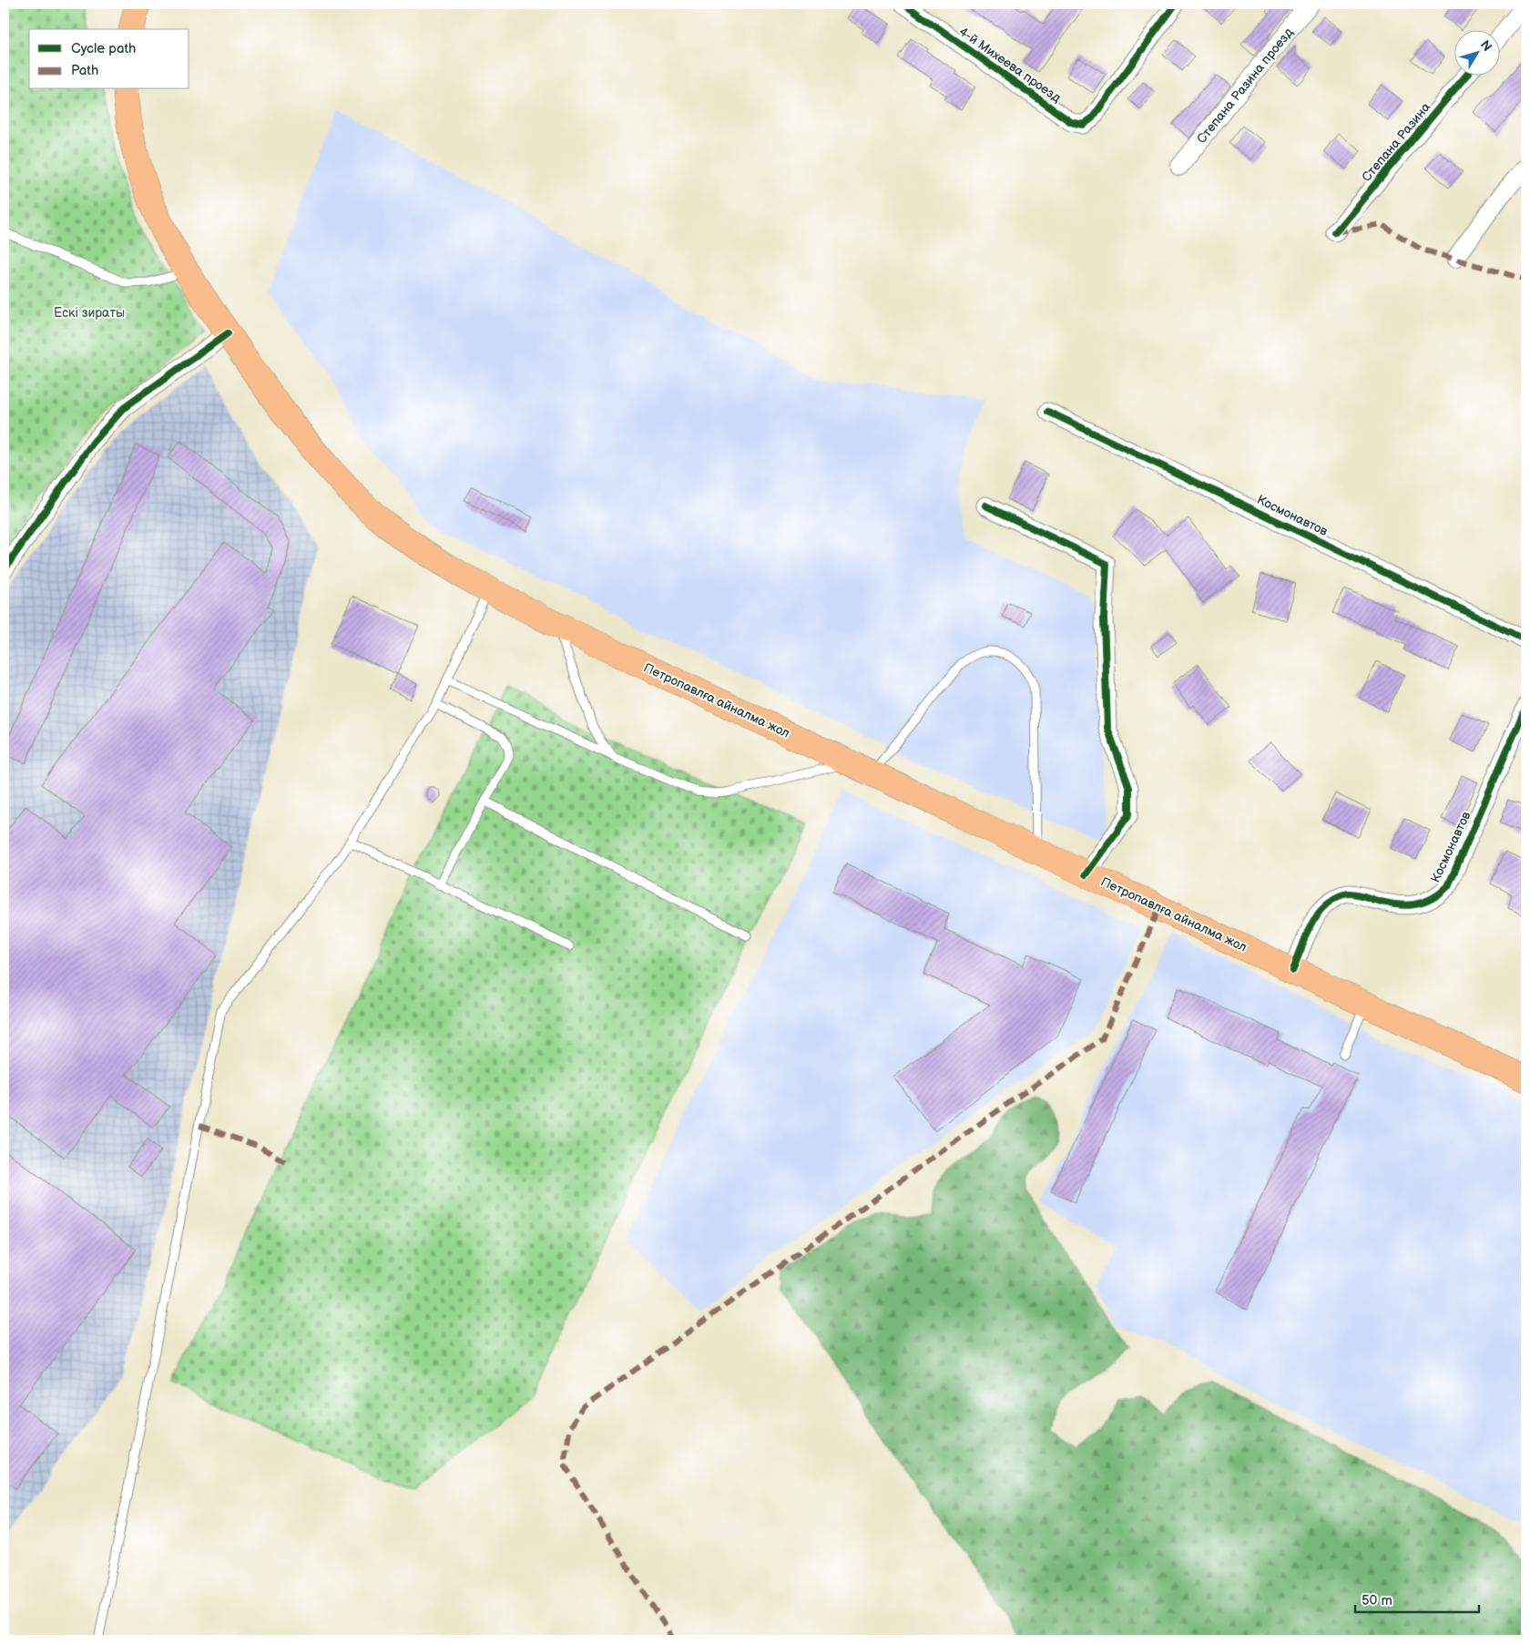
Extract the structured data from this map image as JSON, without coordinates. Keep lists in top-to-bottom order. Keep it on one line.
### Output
{"streets":{"highway":["Петропавлға айналма жол"],"street":["4-й Михеева проезд","Степана Разина проезд","Степана Разина","Космонавтов"]},"crossings":[["Космонавтов","Петропавлға айналма жол"]],"parks":["Ескі зираты"],"legend":["Cycle path","Path"],"scale_bar":"50 m","north":"top right"}
